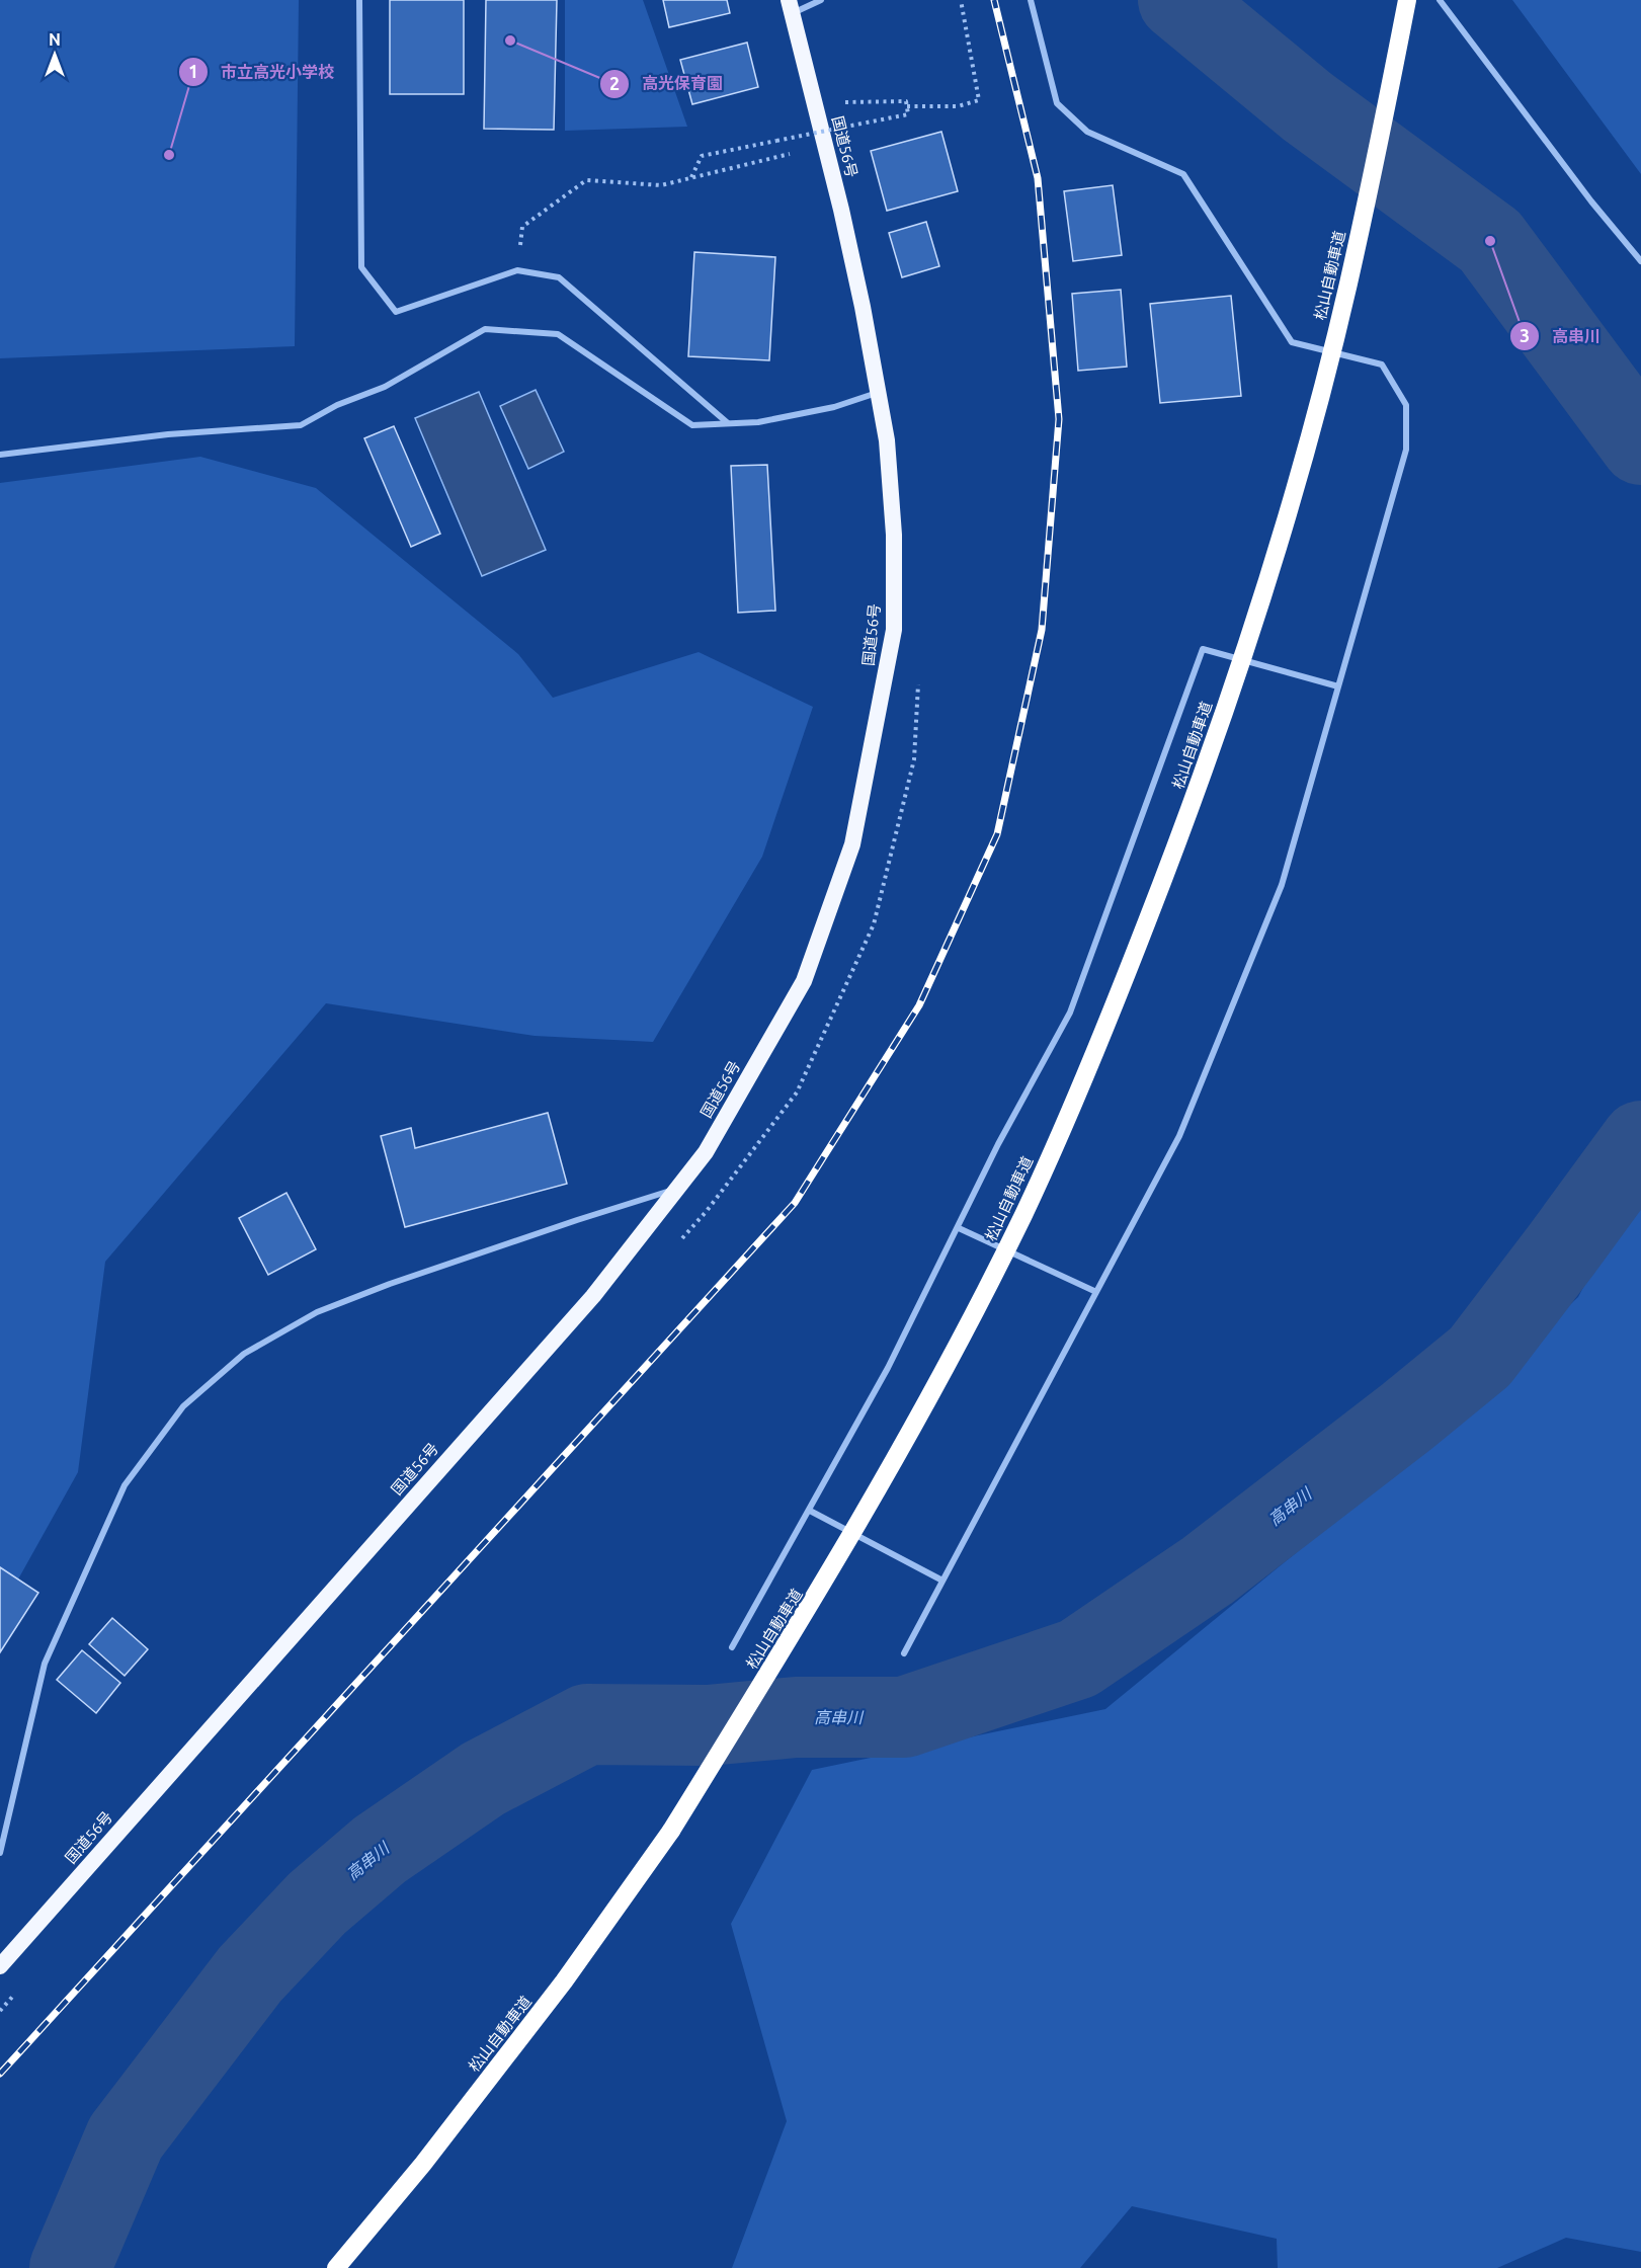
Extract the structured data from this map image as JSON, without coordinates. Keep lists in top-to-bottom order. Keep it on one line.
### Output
{"streets":{"highway":["国道56号","松山自動車道"]},"water":["高串川"],"places":["高光保育園","市立高光小学校","高串川"],"north":"top"}
